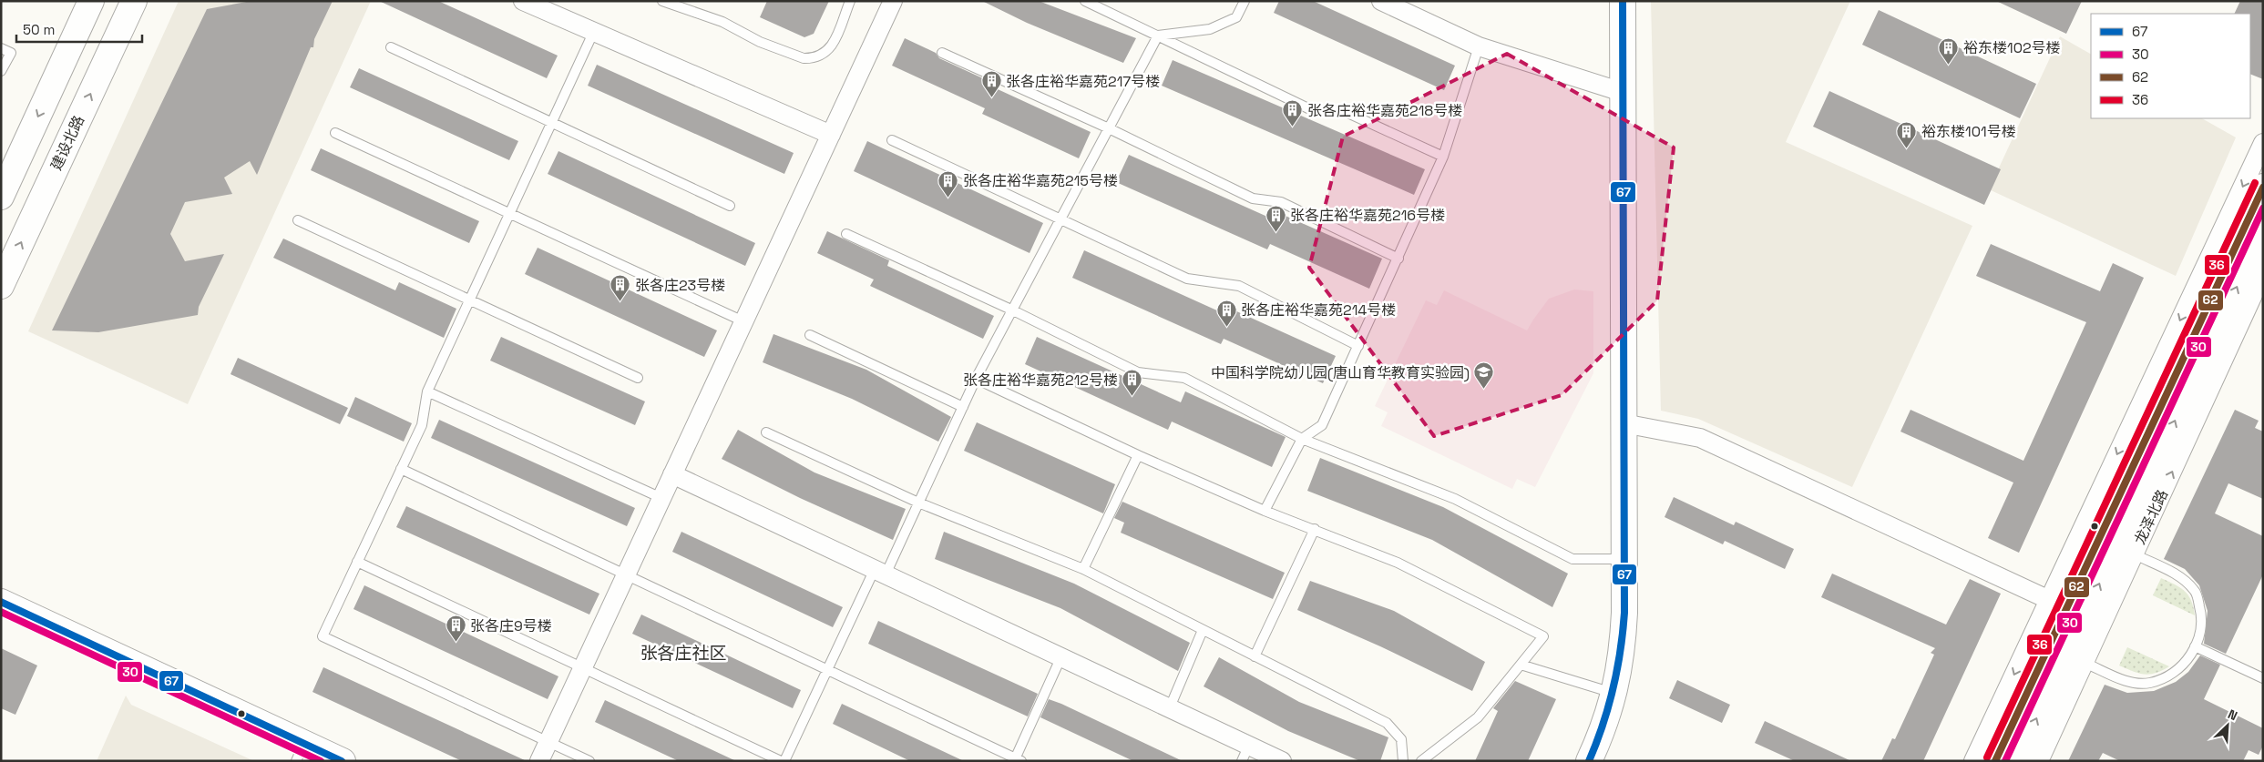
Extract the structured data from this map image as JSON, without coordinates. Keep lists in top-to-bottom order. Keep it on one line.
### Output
{"streets":{"main road":["建设北路","龙泽北路"]},"districts":["张各庄社区"],"places":{"building":["裕东楼102号楼","张各庄裕华嘉苑217号楼","张各庄裕华嘉苑218号楼","裕东楼101号楼","张各庄裕华嘉苑215号楼","张各庄裕华嘉苑216号楼","张各庄23号楼","张各庄裕华嘉苑214号楼","张各庄裕华嘉苑212号楼","张各庄9号楼"],"school or university":["中国科学院幼儿园(唐山育华教育实验园)"]},"lines":["transit line 67","transit line 36","transit line 62","transit line 30"],"legend":["67","30","62","36"],"scale_bar":"50 m","north":"top right"}
